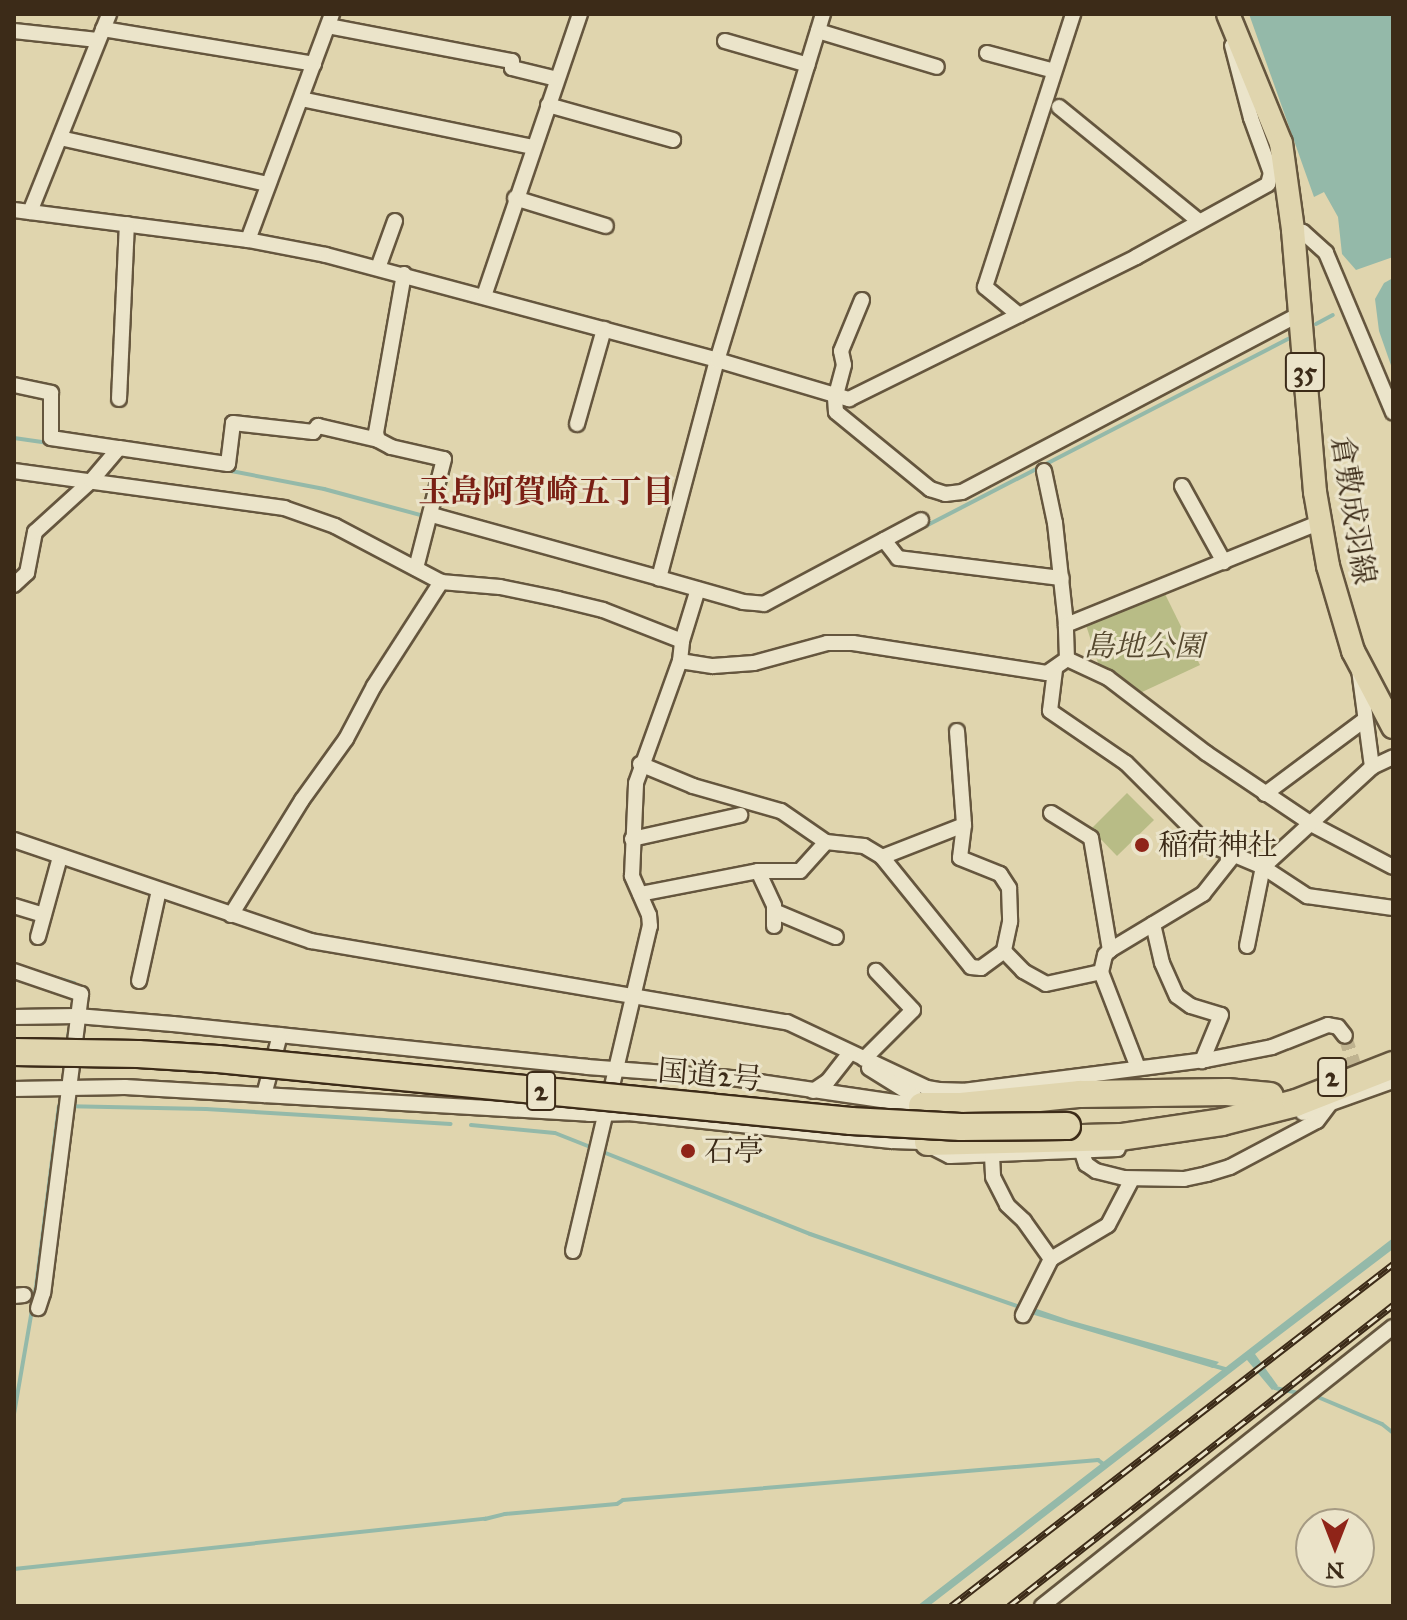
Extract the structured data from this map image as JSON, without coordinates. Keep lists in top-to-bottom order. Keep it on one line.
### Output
{"streets":{"highway":["国道2号","2"],"main road":["35","倉敷成羽線"]},"districts":["玉島阿賀崎五丁目"],"parks":["島地公園"],"places":["稲荷神社","石亭"],"north":"bottom"}
